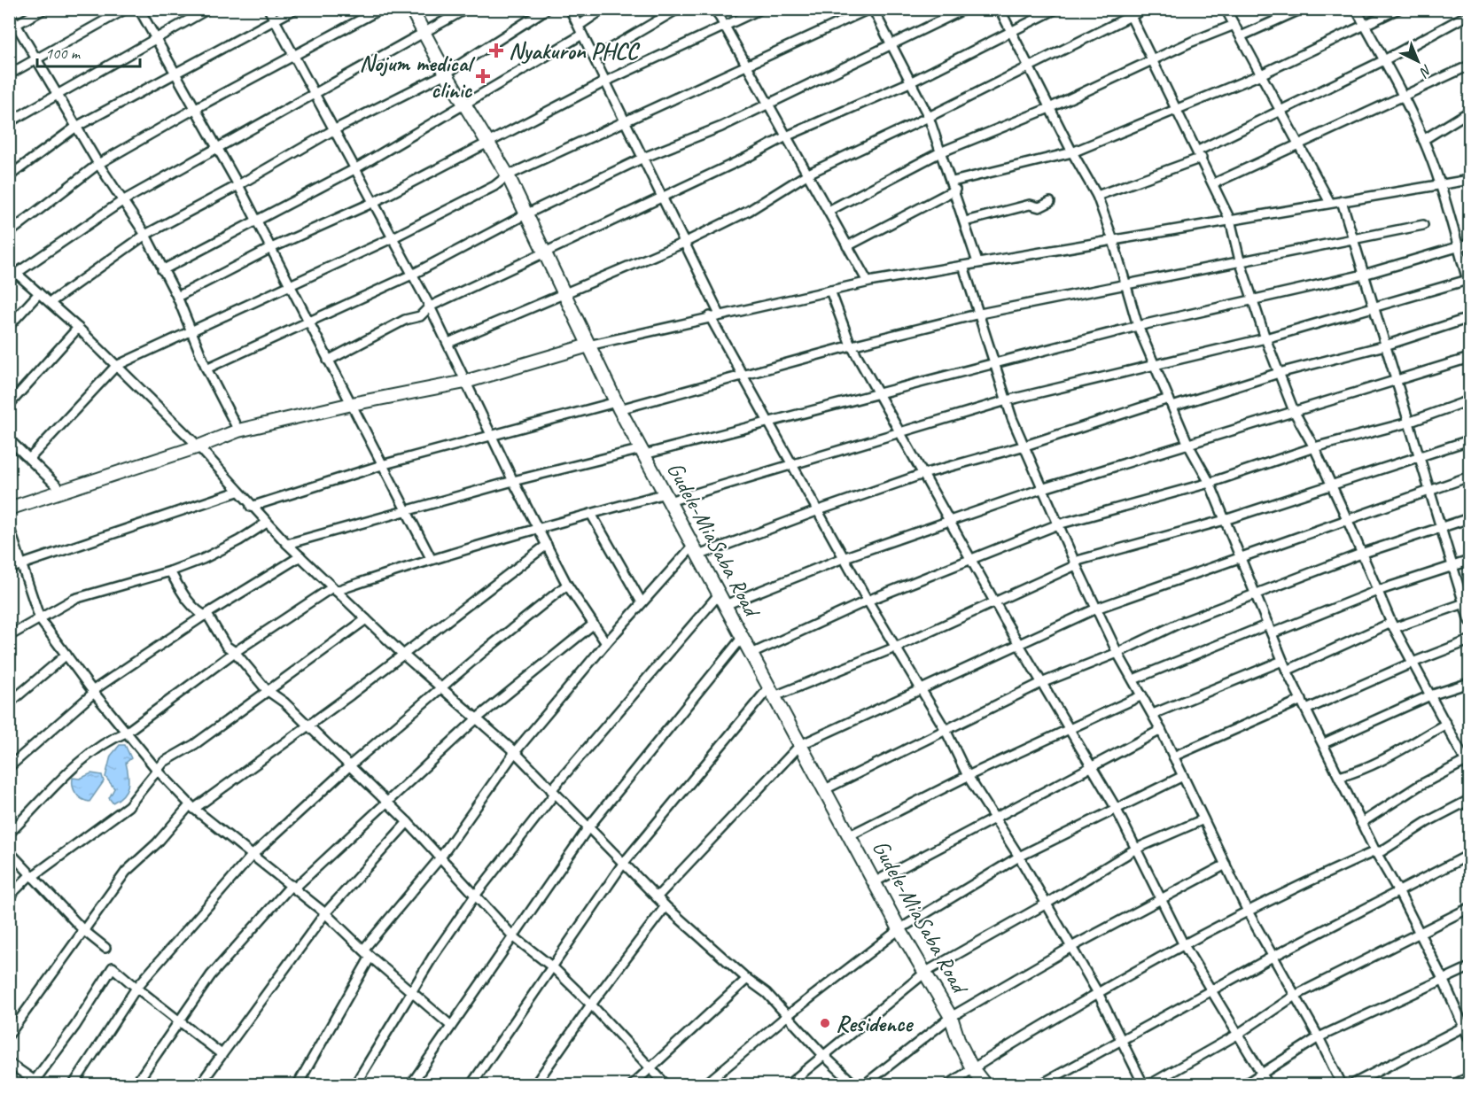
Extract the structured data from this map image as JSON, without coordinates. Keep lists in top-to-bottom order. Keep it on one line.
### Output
{"streets":{"main road":["Gudele-MiaSaba Road"]},"places":{"health":["Nyakuron PHCC","Nojum medical clinic"],"other":["Residence"]},"scale_bar":"100 m","north":"bottom right"}
